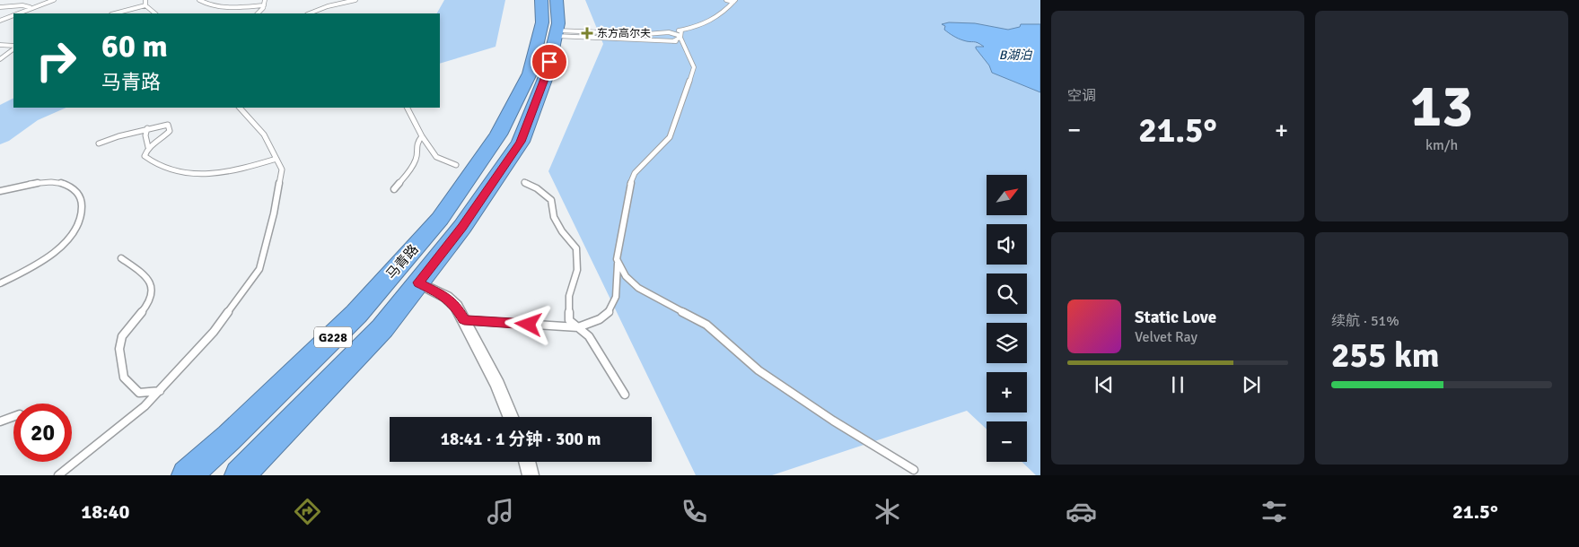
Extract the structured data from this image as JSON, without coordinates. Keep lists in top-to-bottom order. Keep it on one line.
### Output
{"streets":{"highway":["马青路","G228"]},"water":["B湖泊"],"places":{"health":["东方高尔夫"]},"north":"top right","page":{"tile":["空调",["13","km/h"],["续航 · 51%","255 km"]],"turn":["60 m","马青路"],"heat":["−","21.5°","+"],"map_buttons":["+","−"],"song":["Static Love","Velvet Ray"],"limit":"20","trip":"18:41 · 1 分钟 · 300 m","tabs":["18:40","21.5°"]}}
